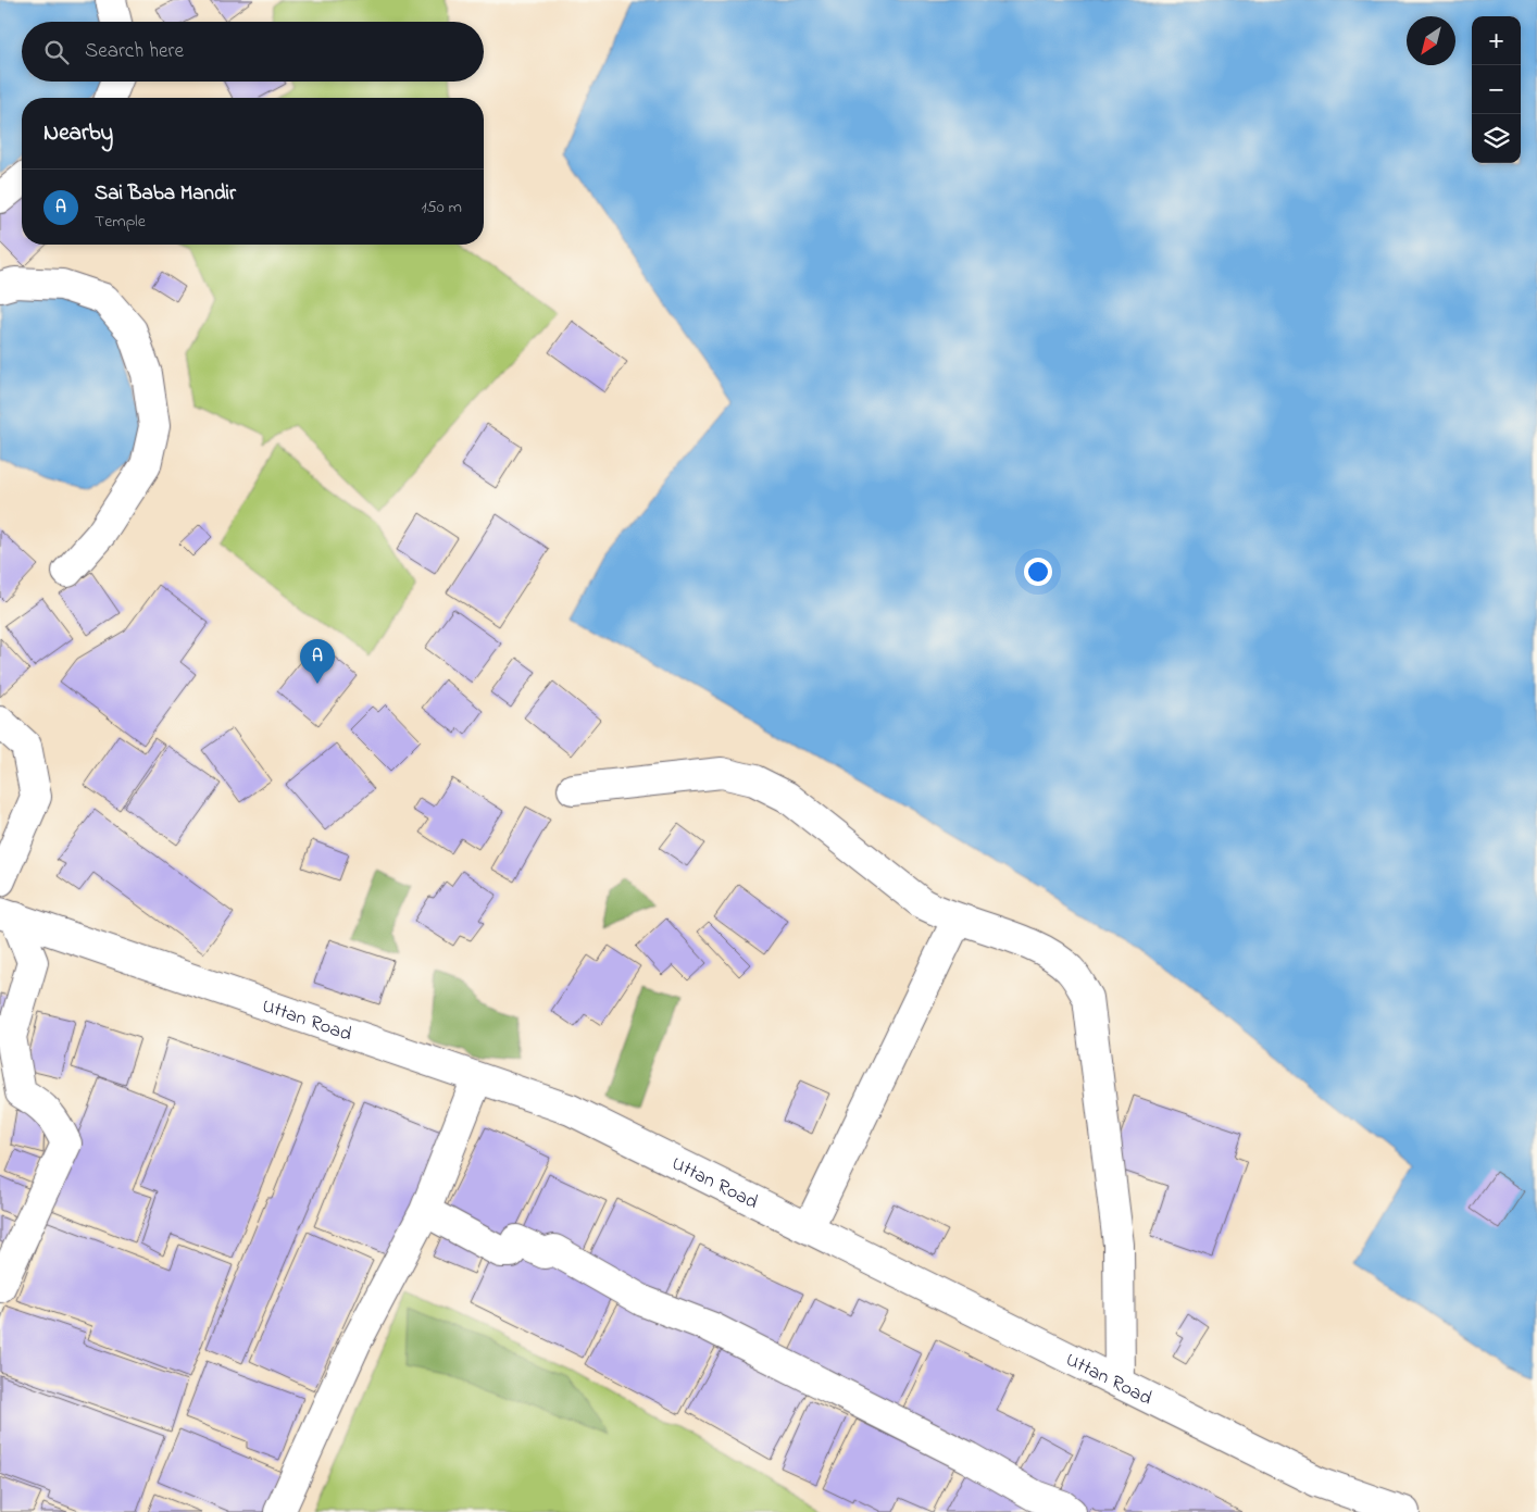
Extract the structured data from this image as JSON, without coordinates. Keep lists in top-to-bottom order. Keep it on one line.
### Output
{"streets":{"street":["Uttan Road"]},"north":"bottom left","page":{"map_buttons":["+","−"],"search":"Search here","heading":"Nearby","list":[{"mark":"A","name":"Sai Baba Mandir","note":"Temple","value":"150 m"}],"pins":"A"}}
